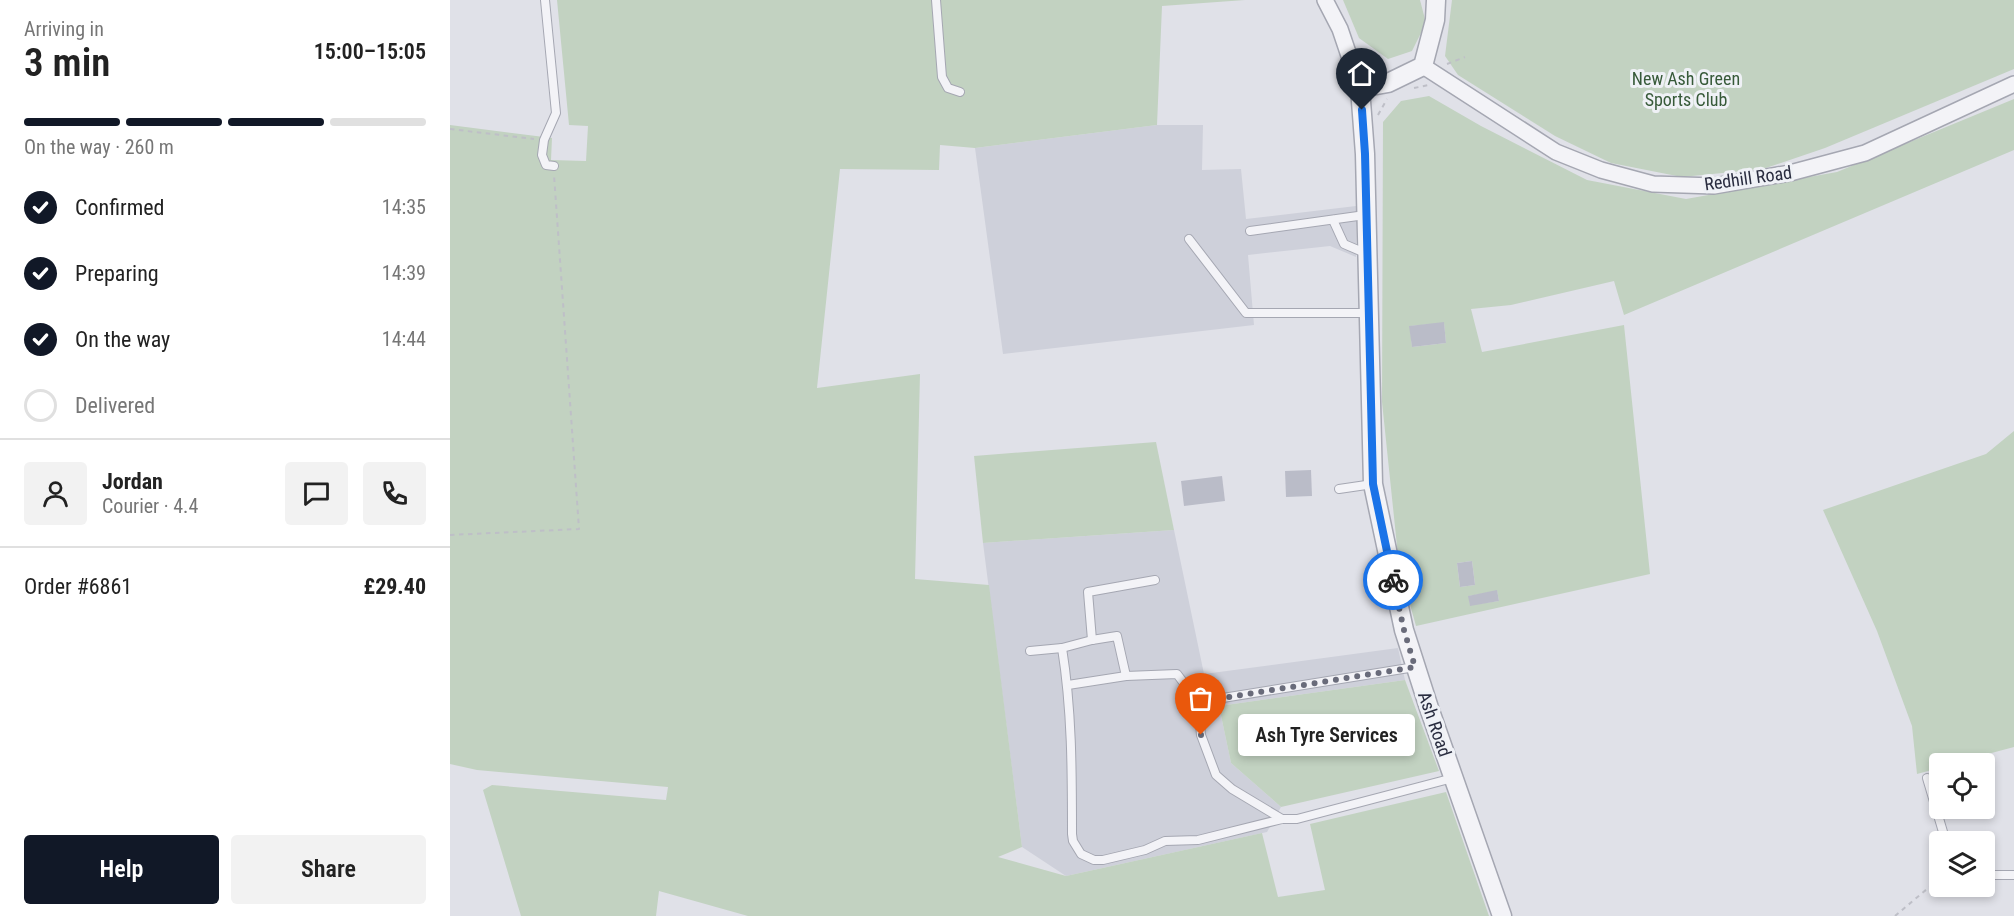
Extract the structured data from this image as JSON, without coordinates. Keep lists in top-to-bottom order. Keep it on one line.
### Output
{"streets":{"street":["Redhill Road","Ash Road"]},"parks":["New Ash Green Sports Club"],"places":["Ash Tyre Services"],"page":{"heading":["3 min","Arriving in","15:00–15:05"],"panel":["Jordan","Courier · 4.4","Order #6861","£29.40"],"bar":"On the way · 260 m","list":[["Confirmed","14:35"],["Preparing","14:39"],["On the way","14:44"],"Delivered"],"bubble":"Ash Tyre Services","buttons":["Help","Share"]}}
